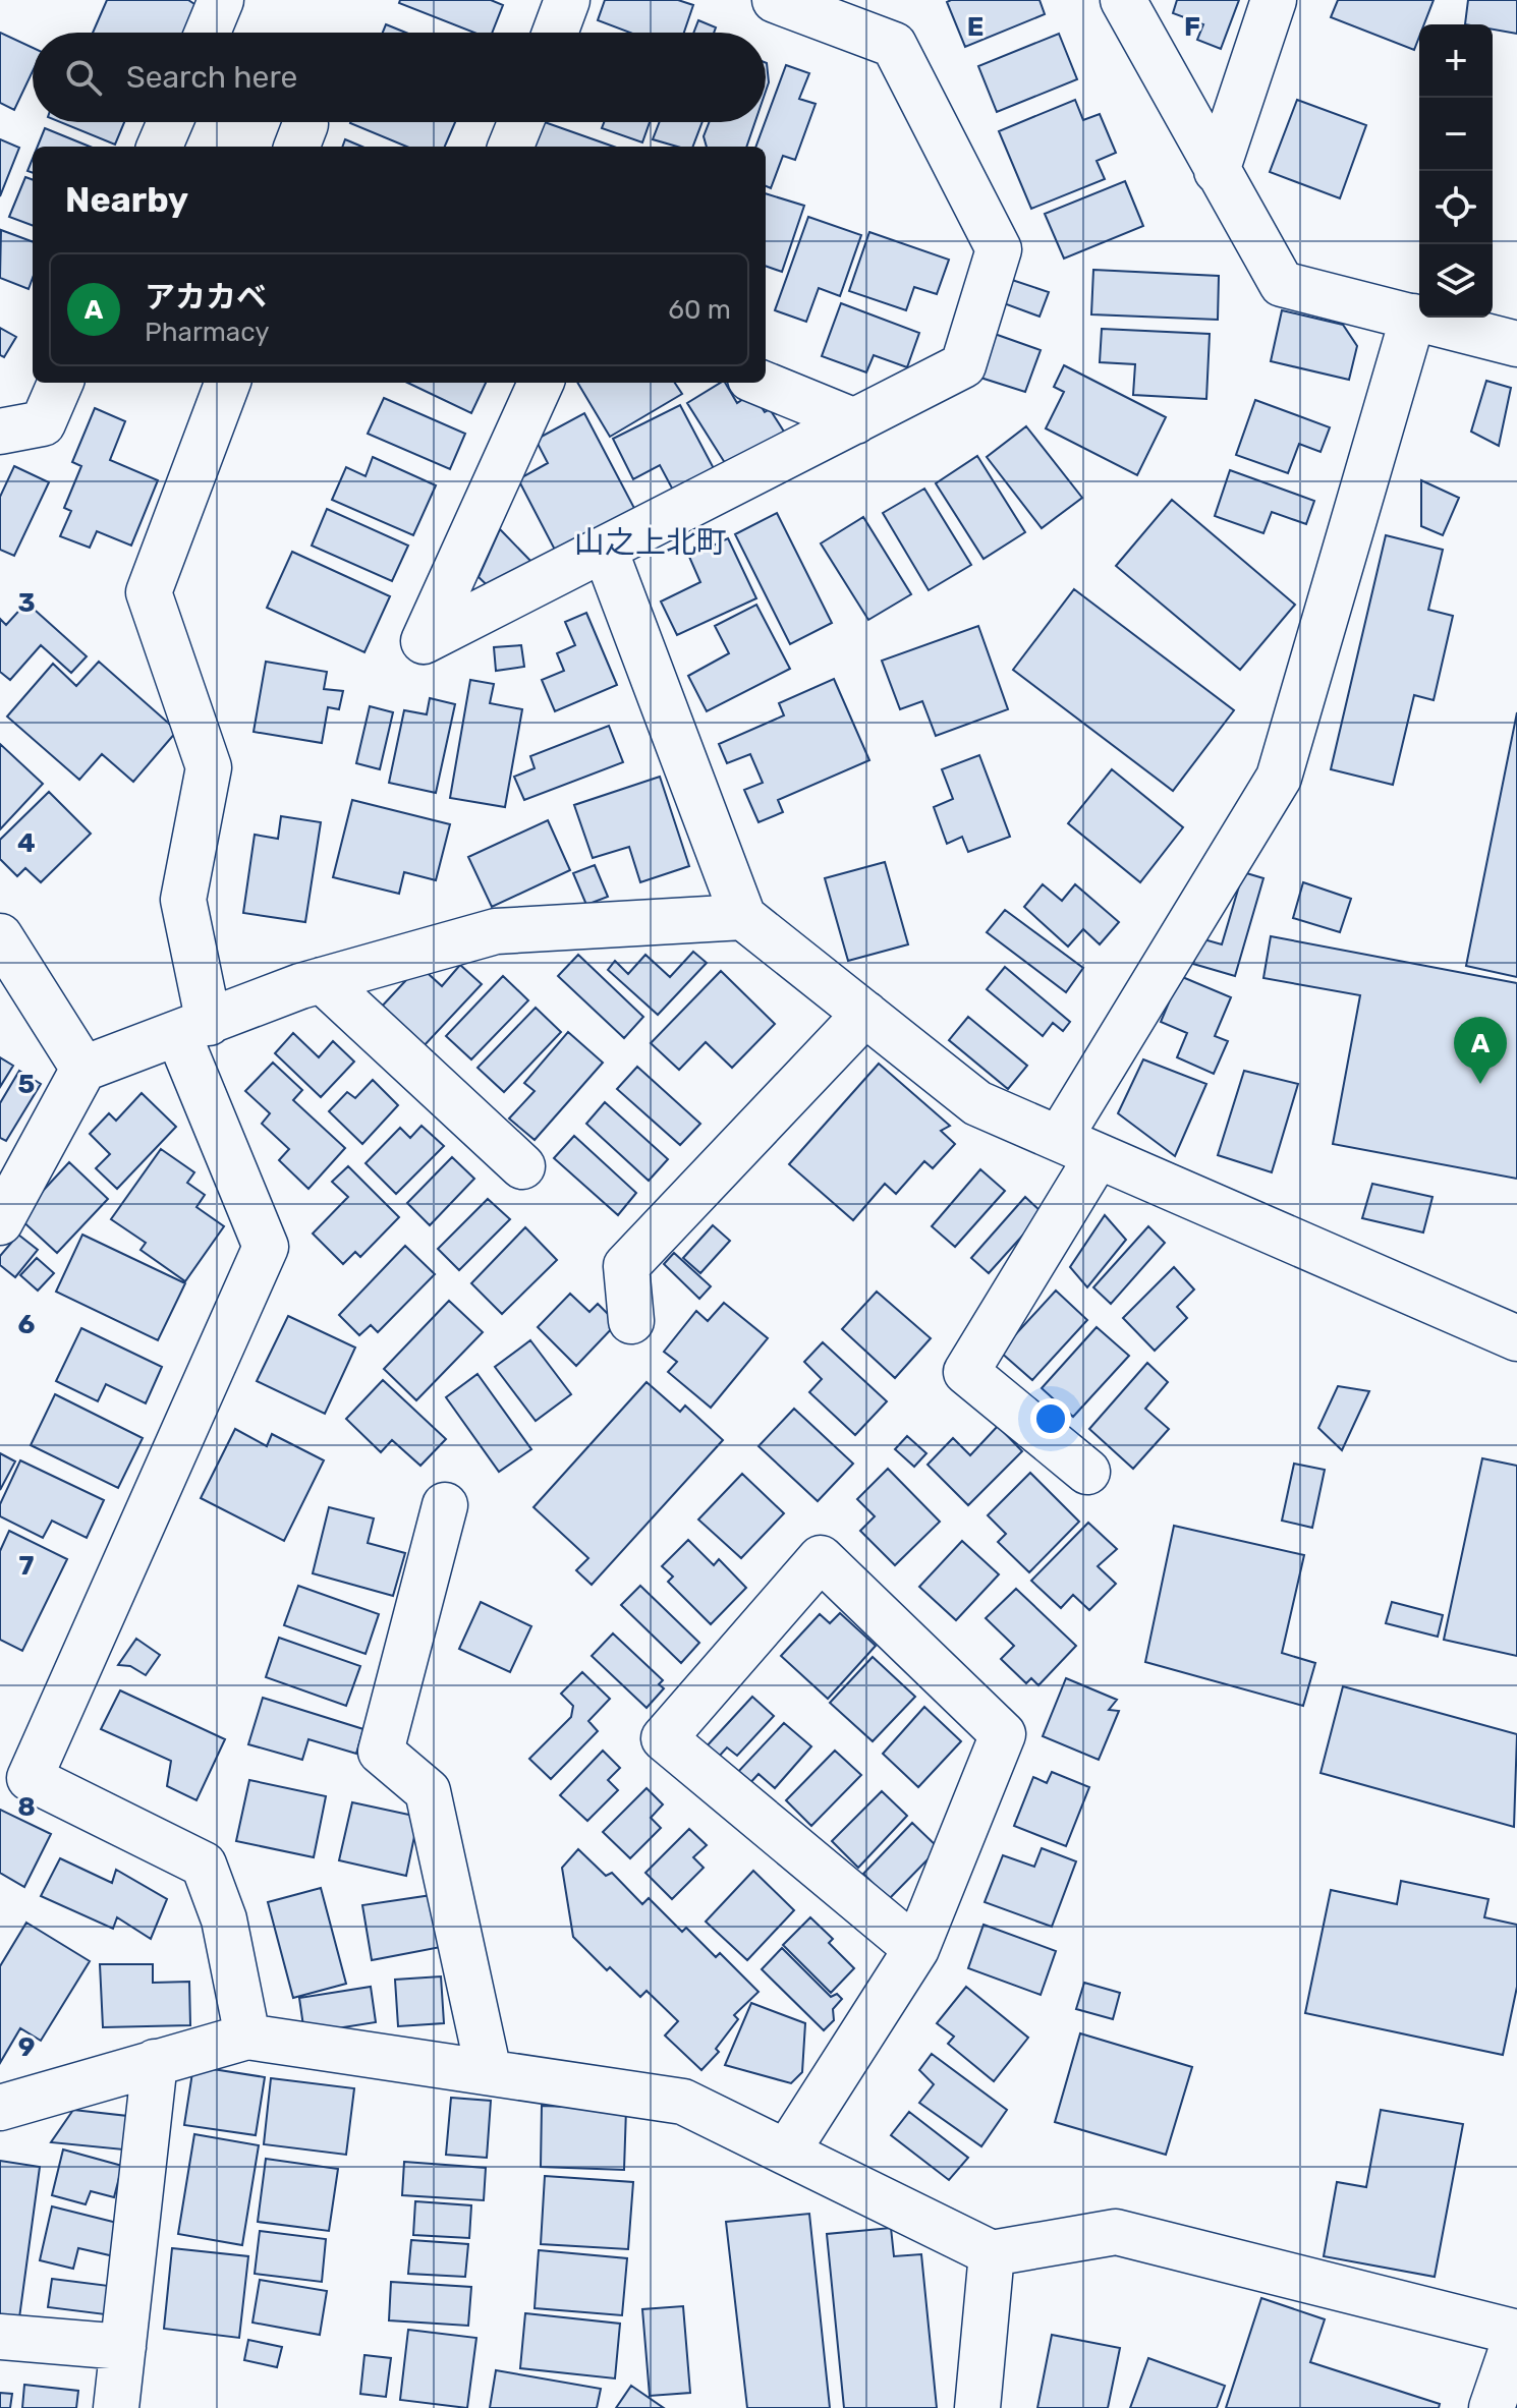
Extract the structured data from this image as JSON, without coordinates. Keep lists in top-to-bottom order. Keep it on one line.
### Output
{"districts":["山之上北町"],"page":{"map_buttons":["+","−"],"search":"Search here","heading":"Nearby","list":[{"mark":"A","name":"アカカベ","note":"Pharmacy","value":"60 m"}],"pins":"A"},"grid":{"columns":["E","F"],"rows":["3","4","5","6","7","8","9"]}}
